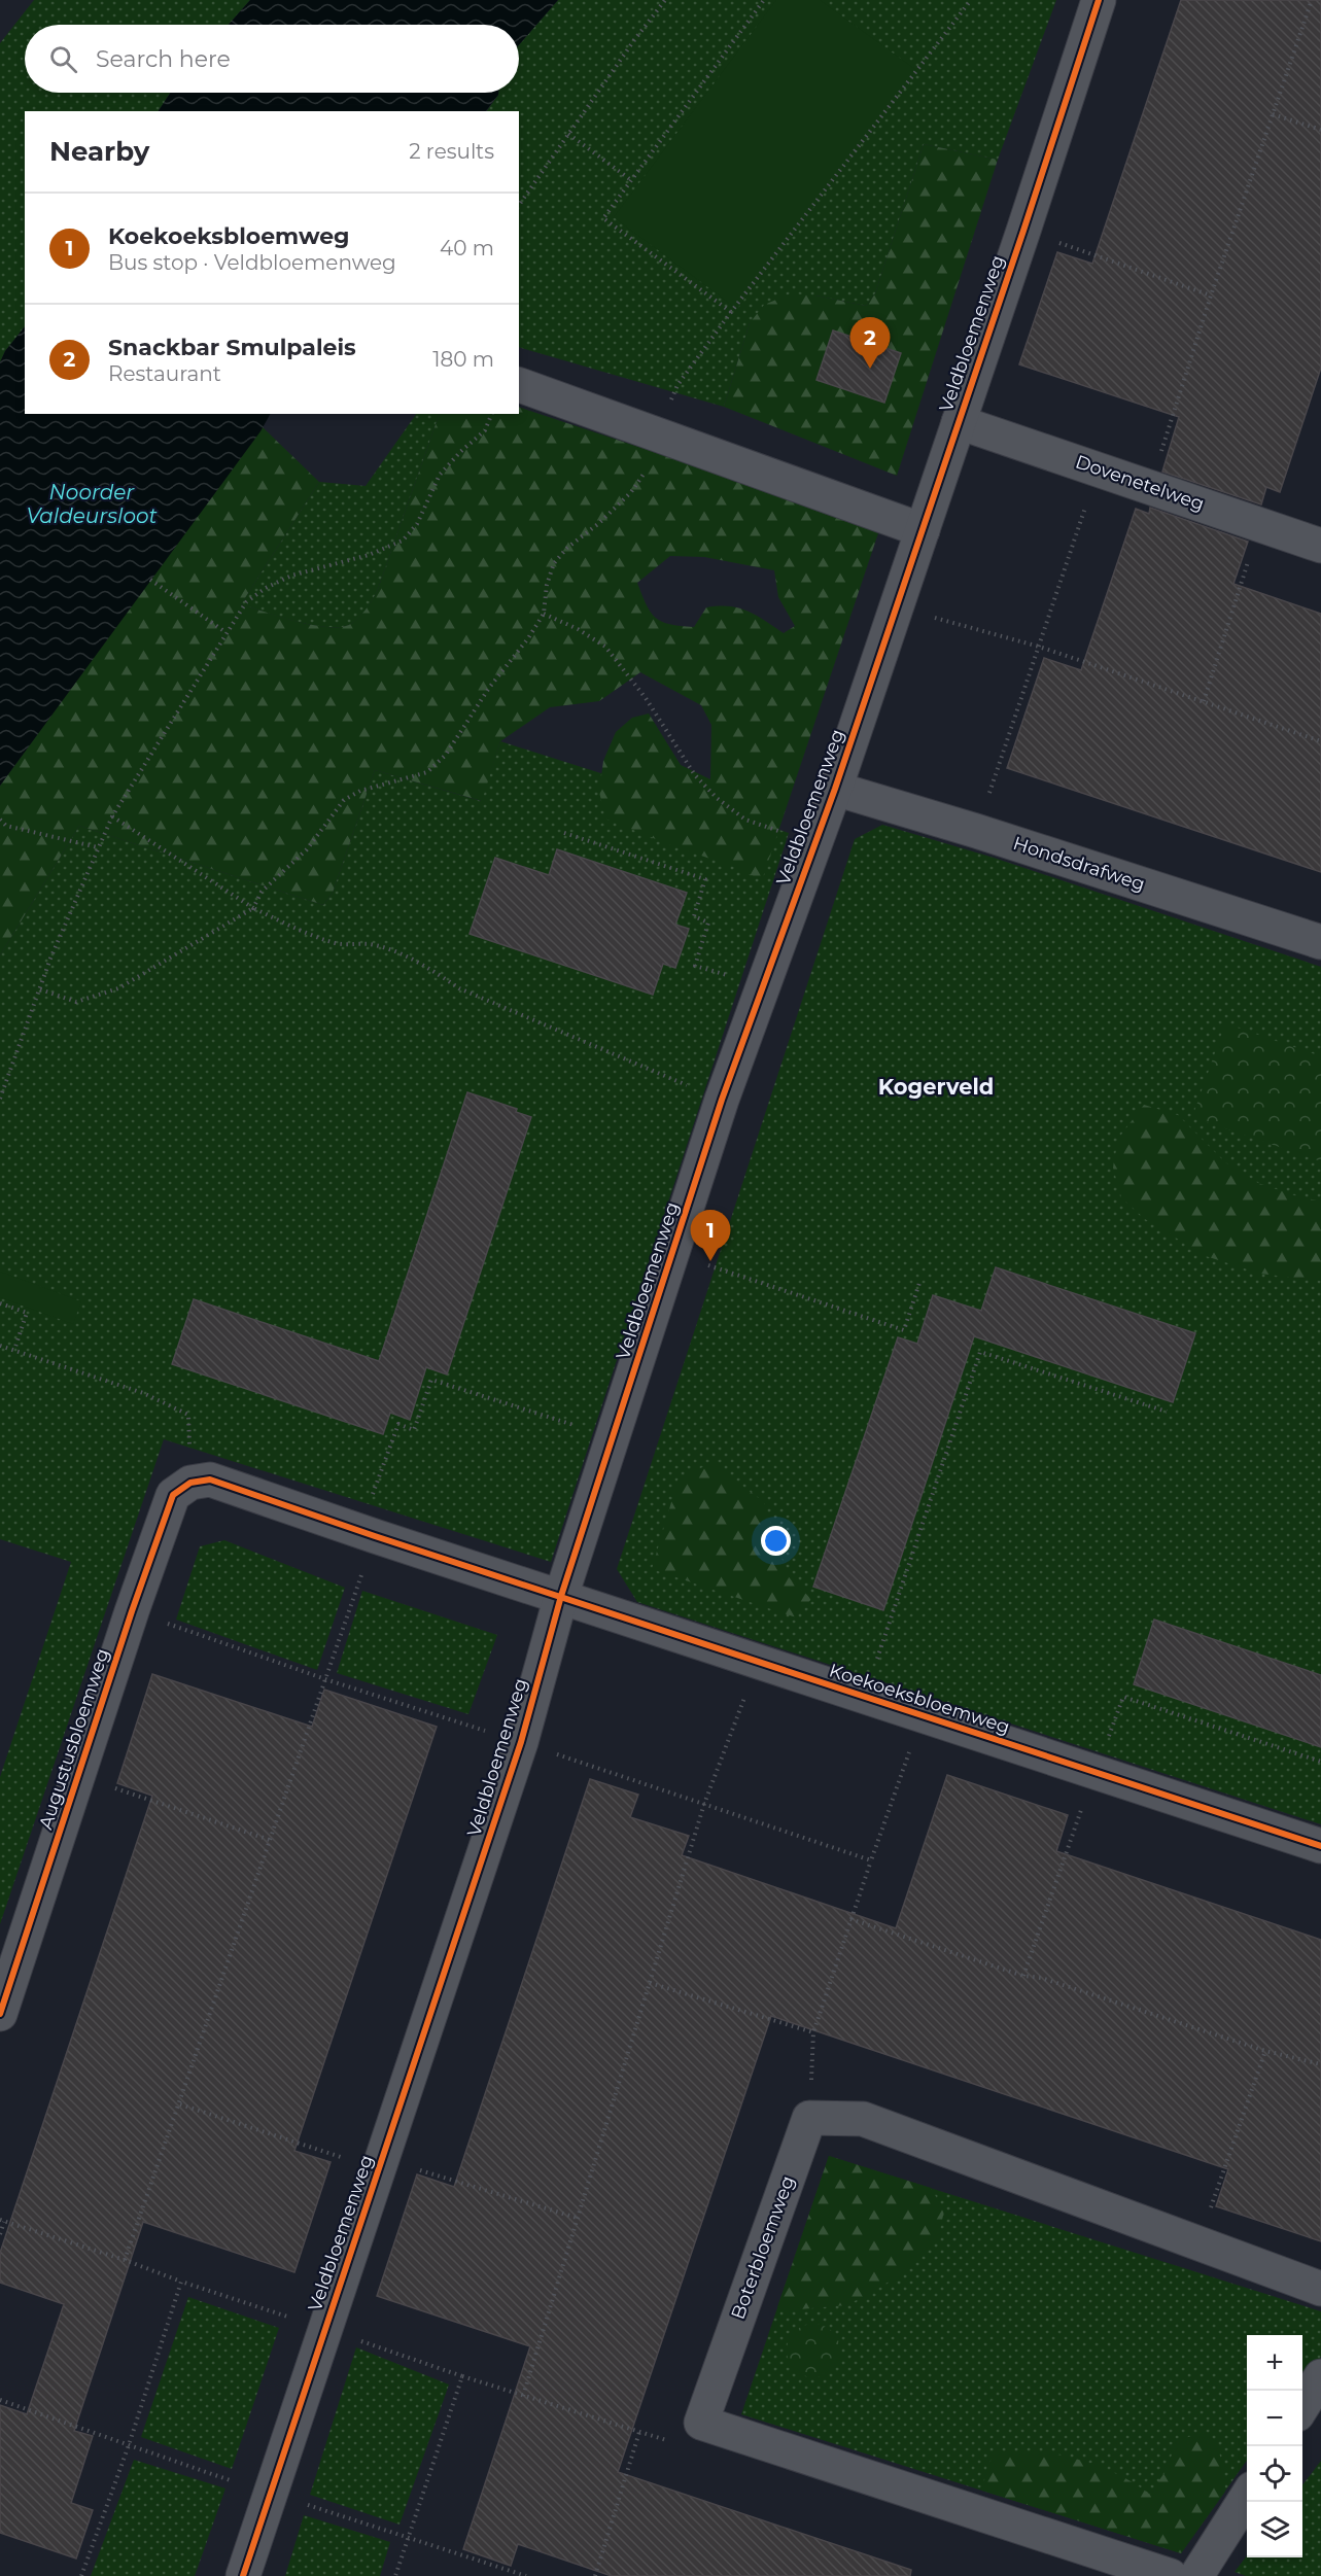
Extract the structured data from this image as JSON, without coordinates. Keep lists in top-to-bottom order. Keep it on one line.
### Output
{"streets":{"street":["Veldbloemenweg","Dovenetelweg","Hondsdrafweg","Koekoeksbloemweg","Augustusbloemweg","Boterbloemweg"]},"crossings":[["Veldbloemenweg","Dovenetelweg"],["Veldbloemenweg","Hondsdrafweg"],["Veldbloemenweg","Koekoeksbloemweg"],["Koekoeksbloemweg","Augustusbloemweg"]],"districts":["Kogerveld"],"water":["Noorder Valdeursloot"],"page":{"search":"Search here","heading":["Nearby","2 results"],"list":[{"mark":"1","name":"Koekoeksbloemweg","note":"Bus stop · Veldbloemenweg","value":"40 m"},{"mark":"2","name":"Snackbar Smulpaleis","note":"Restaurant","value":"180 m"}],"pins":["2","1"],"map_buttons":["+","−"]}}
